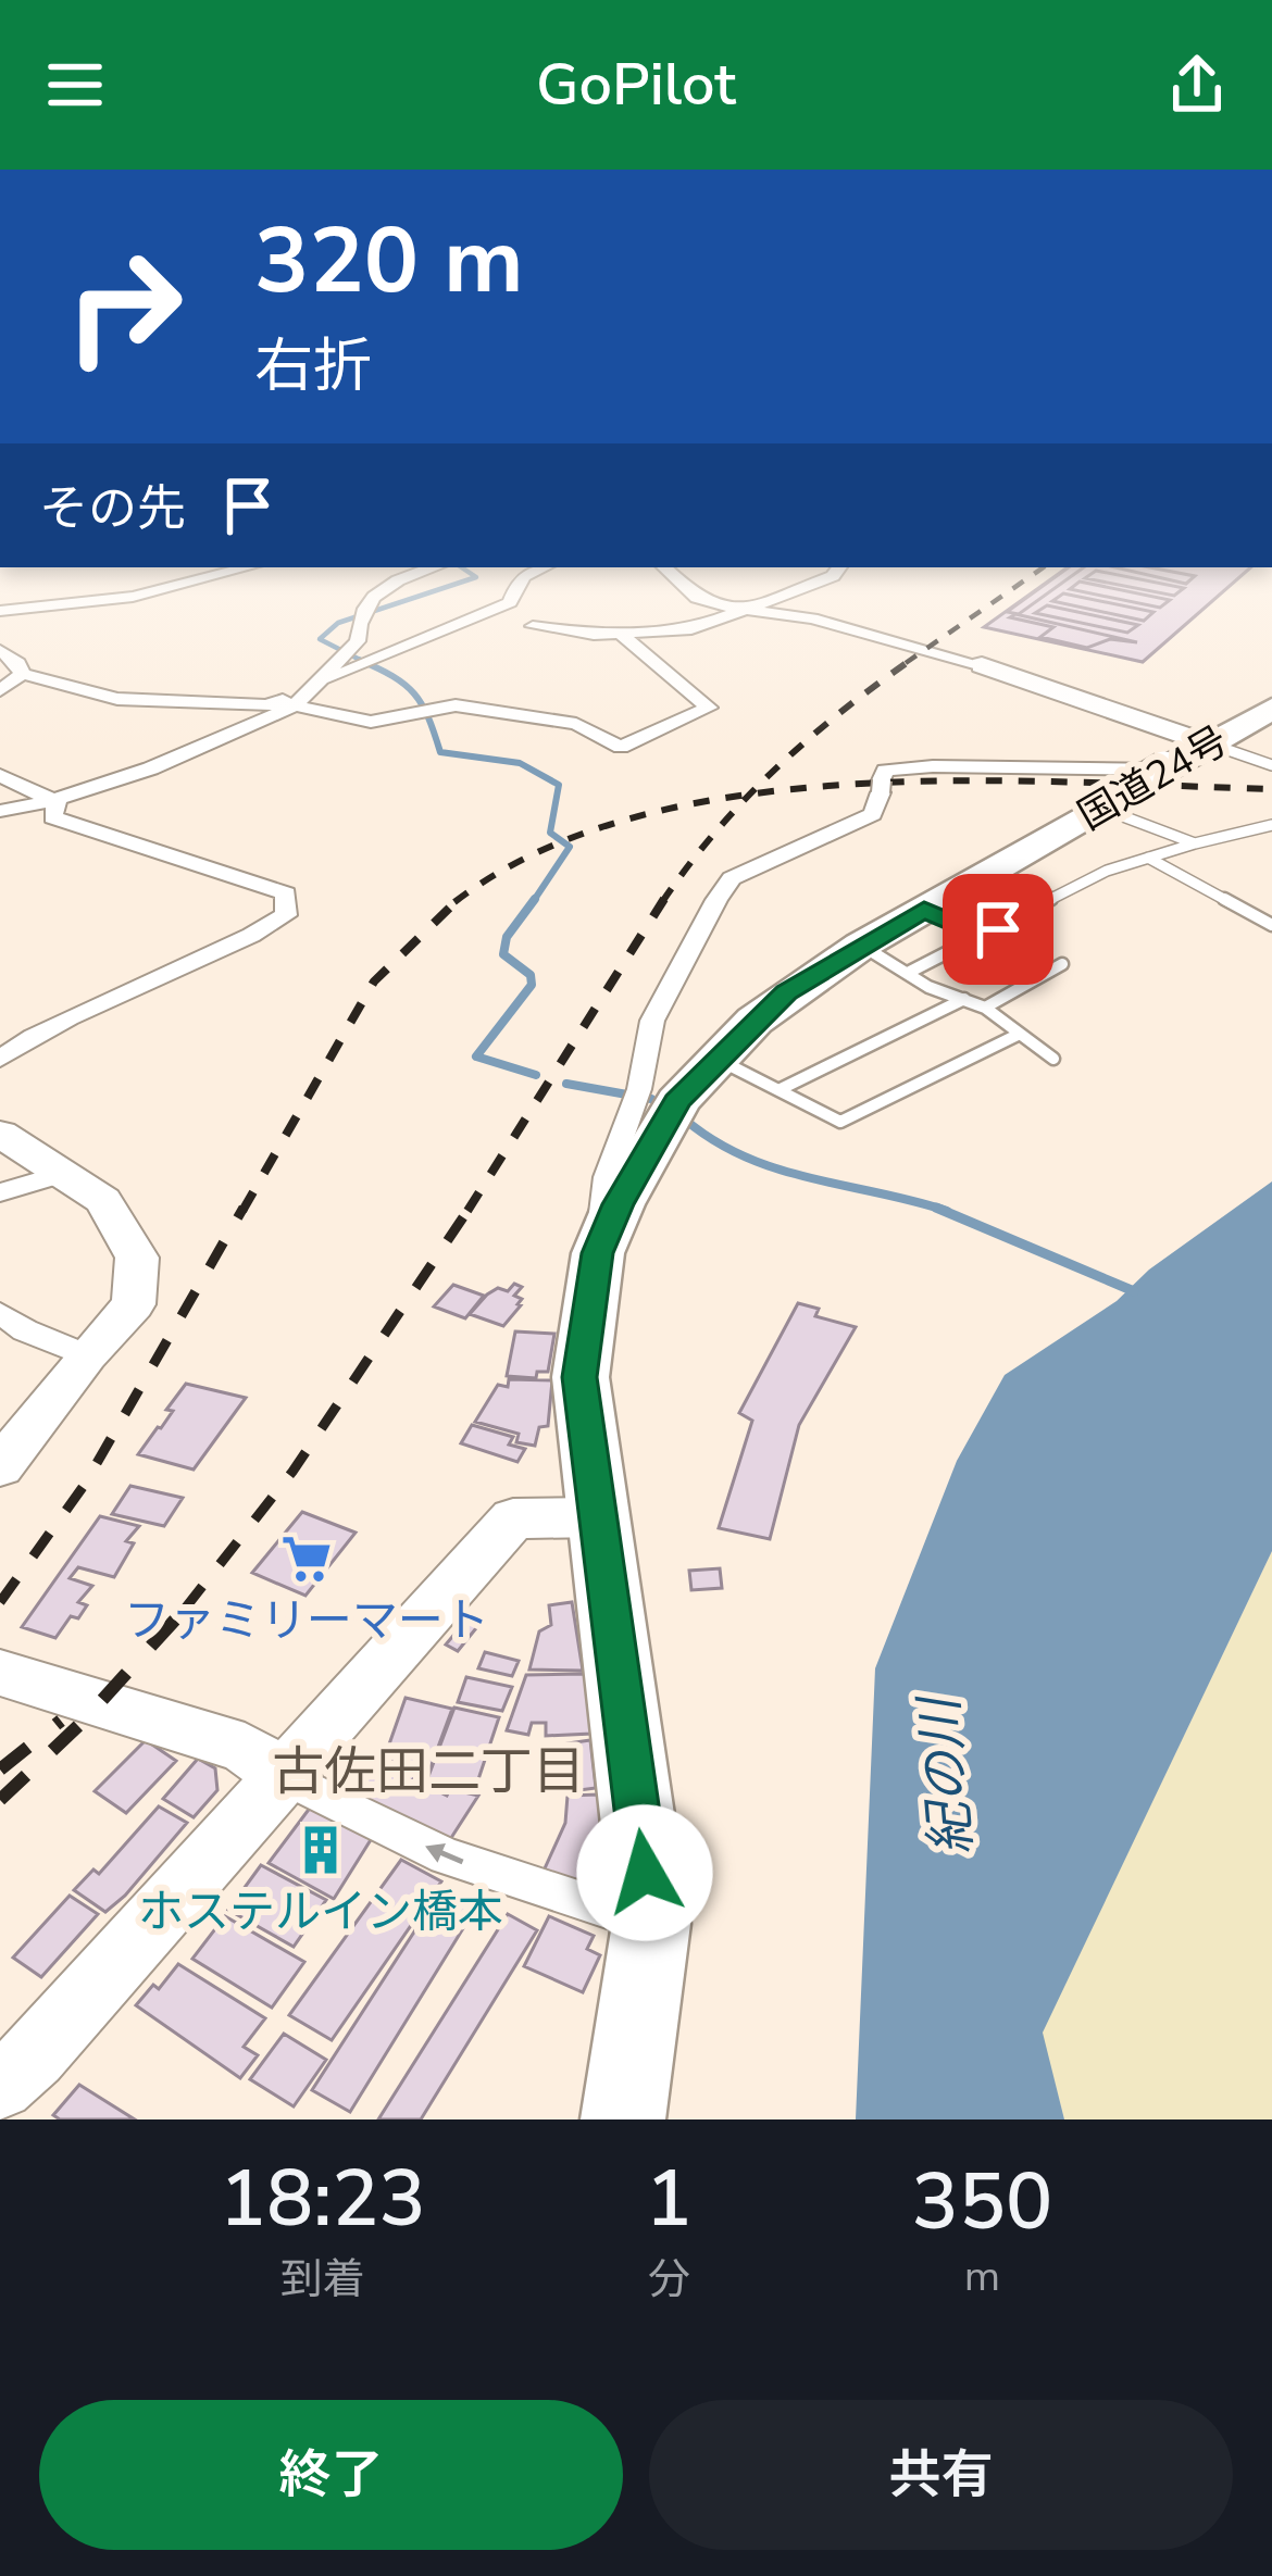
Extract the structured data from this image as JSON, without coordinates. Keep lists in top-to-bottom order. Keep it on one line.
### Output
{"streets":{"highway":["国道24号"]},"districts":["古佐田二丁目"],"water":["紀の川"],"places":{"supermarket":["ファミリーマート"],"building":["ホステルイン橋本"]},"page":{"header":"GoPilot","turn":["320 m","右折"],"then":"その先","eta":["18:23","到着","1","分","350","m"],"buttons":["終了","共有"]}}
